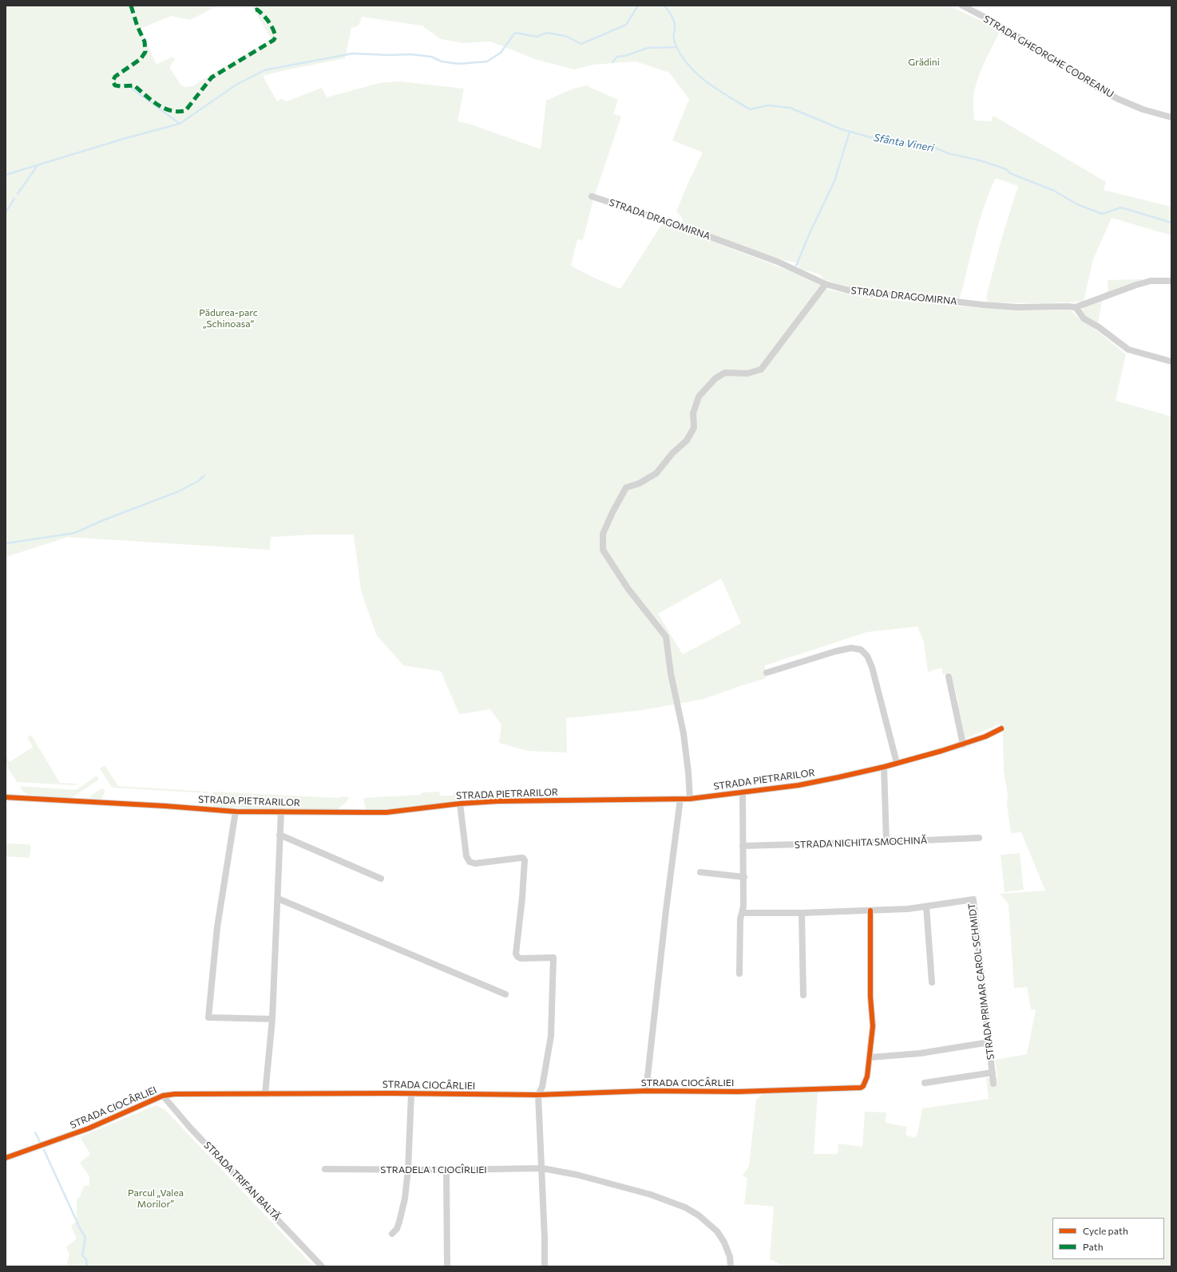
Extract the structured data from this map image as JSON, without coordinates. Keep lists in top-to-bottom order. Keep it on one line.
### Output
{"streets":{"street":["STRADA GHEORGHE CODREANU","STRADA DRAGOMIRNA","STRADA PIETRARILOR","STRADA NICHITA SMOCHINĂ","STRADA PRIMAR CAROL SCHMIDT","STRADA CIOCÂRLIEI","STRADELA 1 CIOCÎRLIEI","STRADA TRIFAN BALTĂ"]},"crossings":[["STRADA CIOCÂRLIEI","STRADA TRIFAN BALTĂ"]],"water":["Sfânta Vineri"],"parks":["Grădini","Pădurea-parc „Schinoasa“","Parcul „Valea Morilor”"],"legend":["Cycle path","Path"]}
